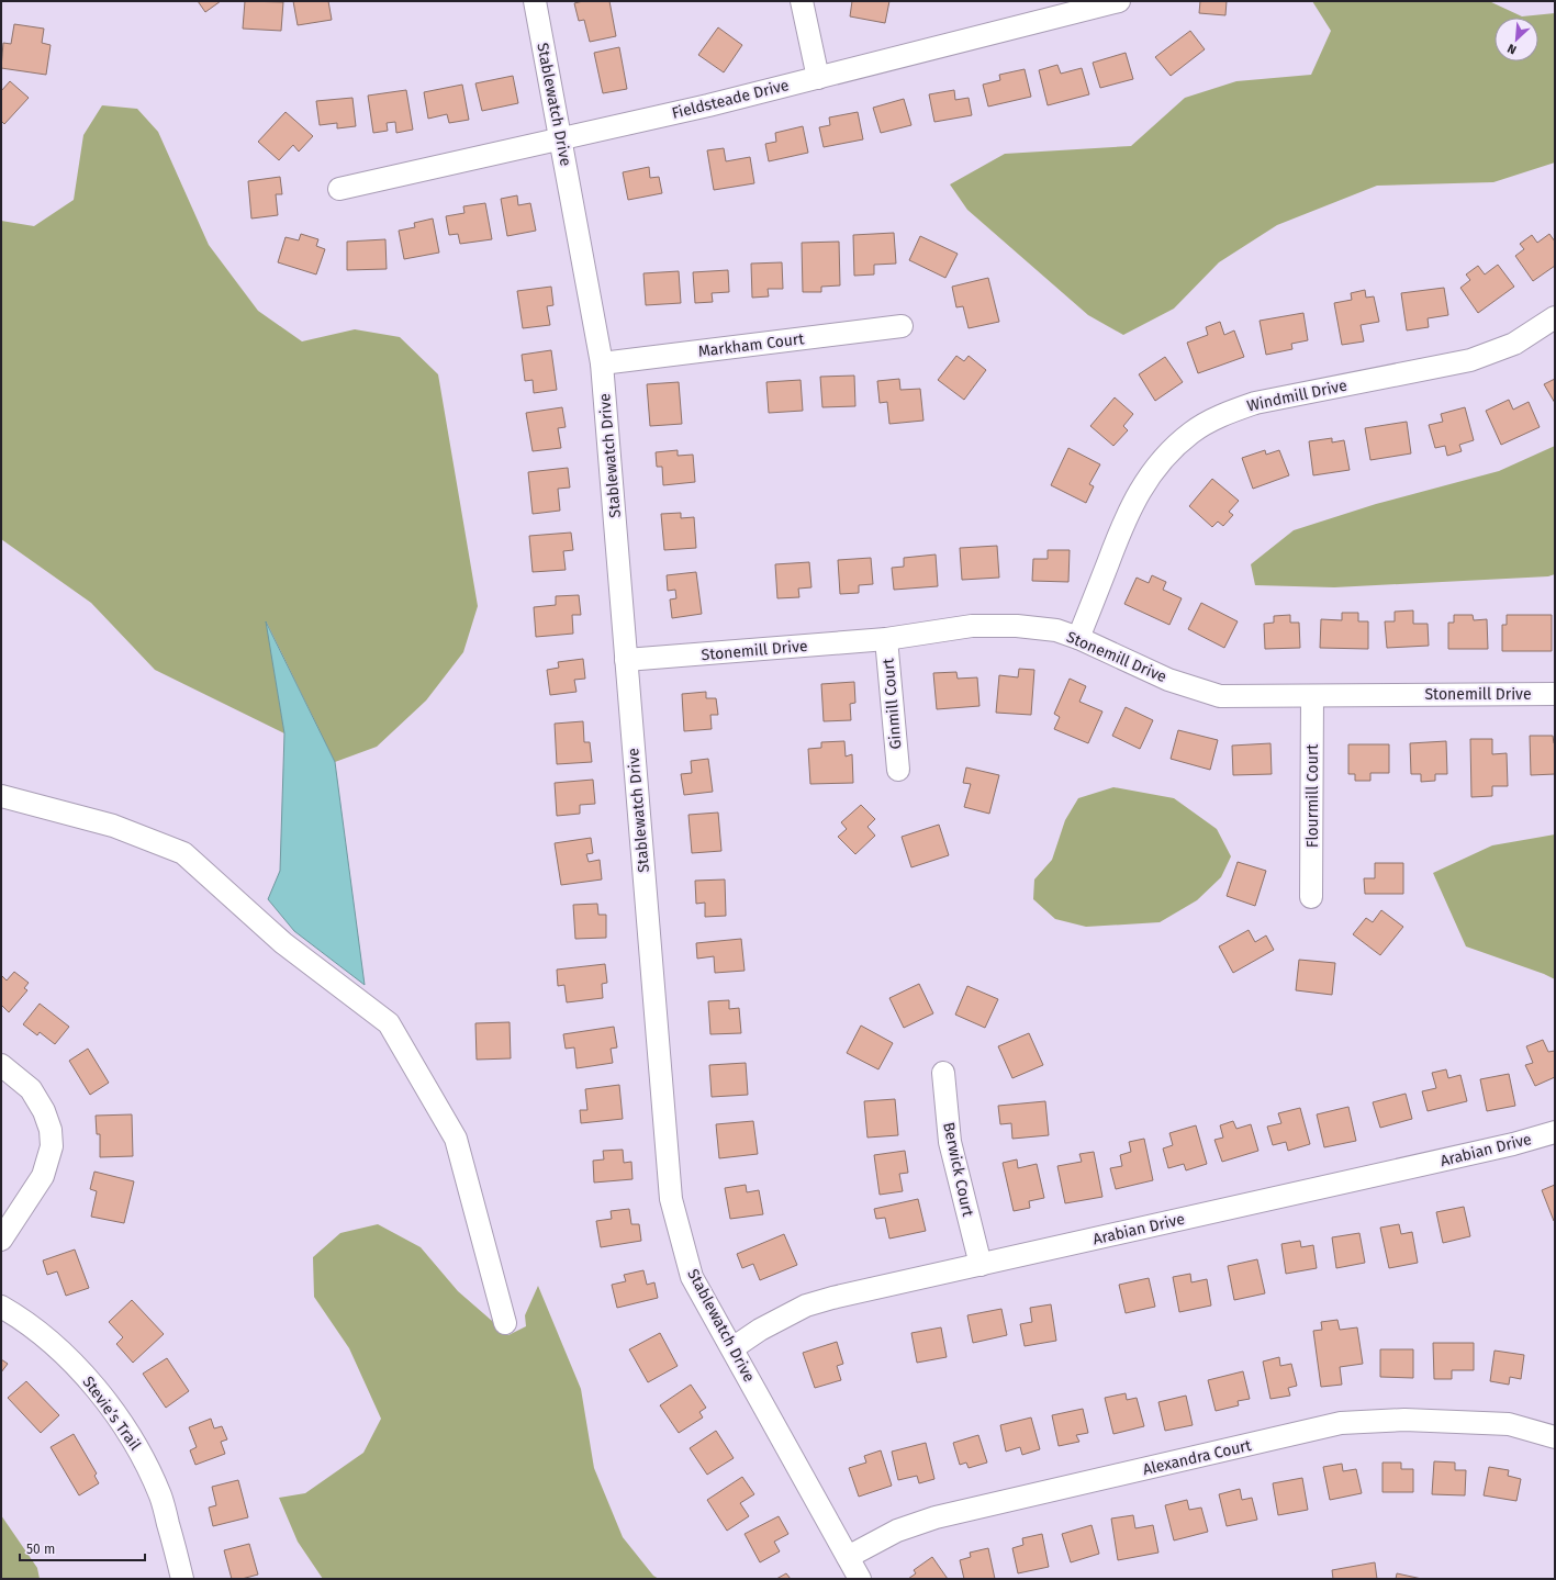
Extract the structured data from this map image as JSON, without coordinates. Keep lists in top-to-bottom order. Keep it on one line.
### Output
{"streets":{"street":["Fieldsteade Drive","Stablewatch Drive","Markham Court","Windmill Drive","Stonemill Drive","Ginmill Court","Flourmill Court","Arabian Drive","Berwick Court","Stevie’s Trail","Alexandra Court"]},"crossings":[["Fieldsteade Drive","Stablewatch Drive"],["Stablewatch Drive","Markham Court"],["Stablewatch Drive","Stonemill Drive"],["Stablewatch Drive","Arabian Drive"],["Stablewatch Drive","Alexandra Court"],["Windmill Drive","Stonemill Drive"],["Stonemill Drive","Ginmill Court"],["Stonemill Drive","Flourmill Court"],["Arabian Drive","Berwick Court"]],"scale_bar":"50 m","north":"bottom left"}
